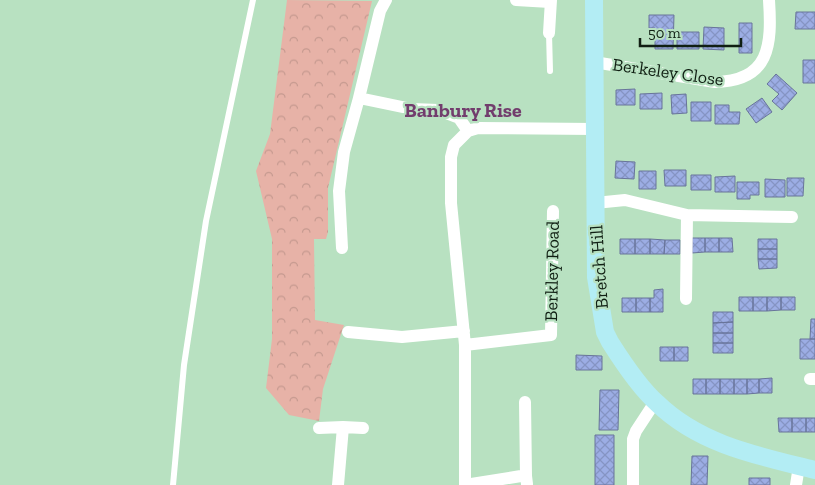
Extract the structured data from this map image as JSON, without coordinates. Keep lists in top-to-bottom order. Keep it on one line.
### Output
{"streets":{"street":["Berkeley Close","Bretch Hill","Berkley Road"]},"crossings":[["Berkeley Close","Bretch Hill"]],"districts":["Banbury Rise"],"scale_bar":"50 m"}
